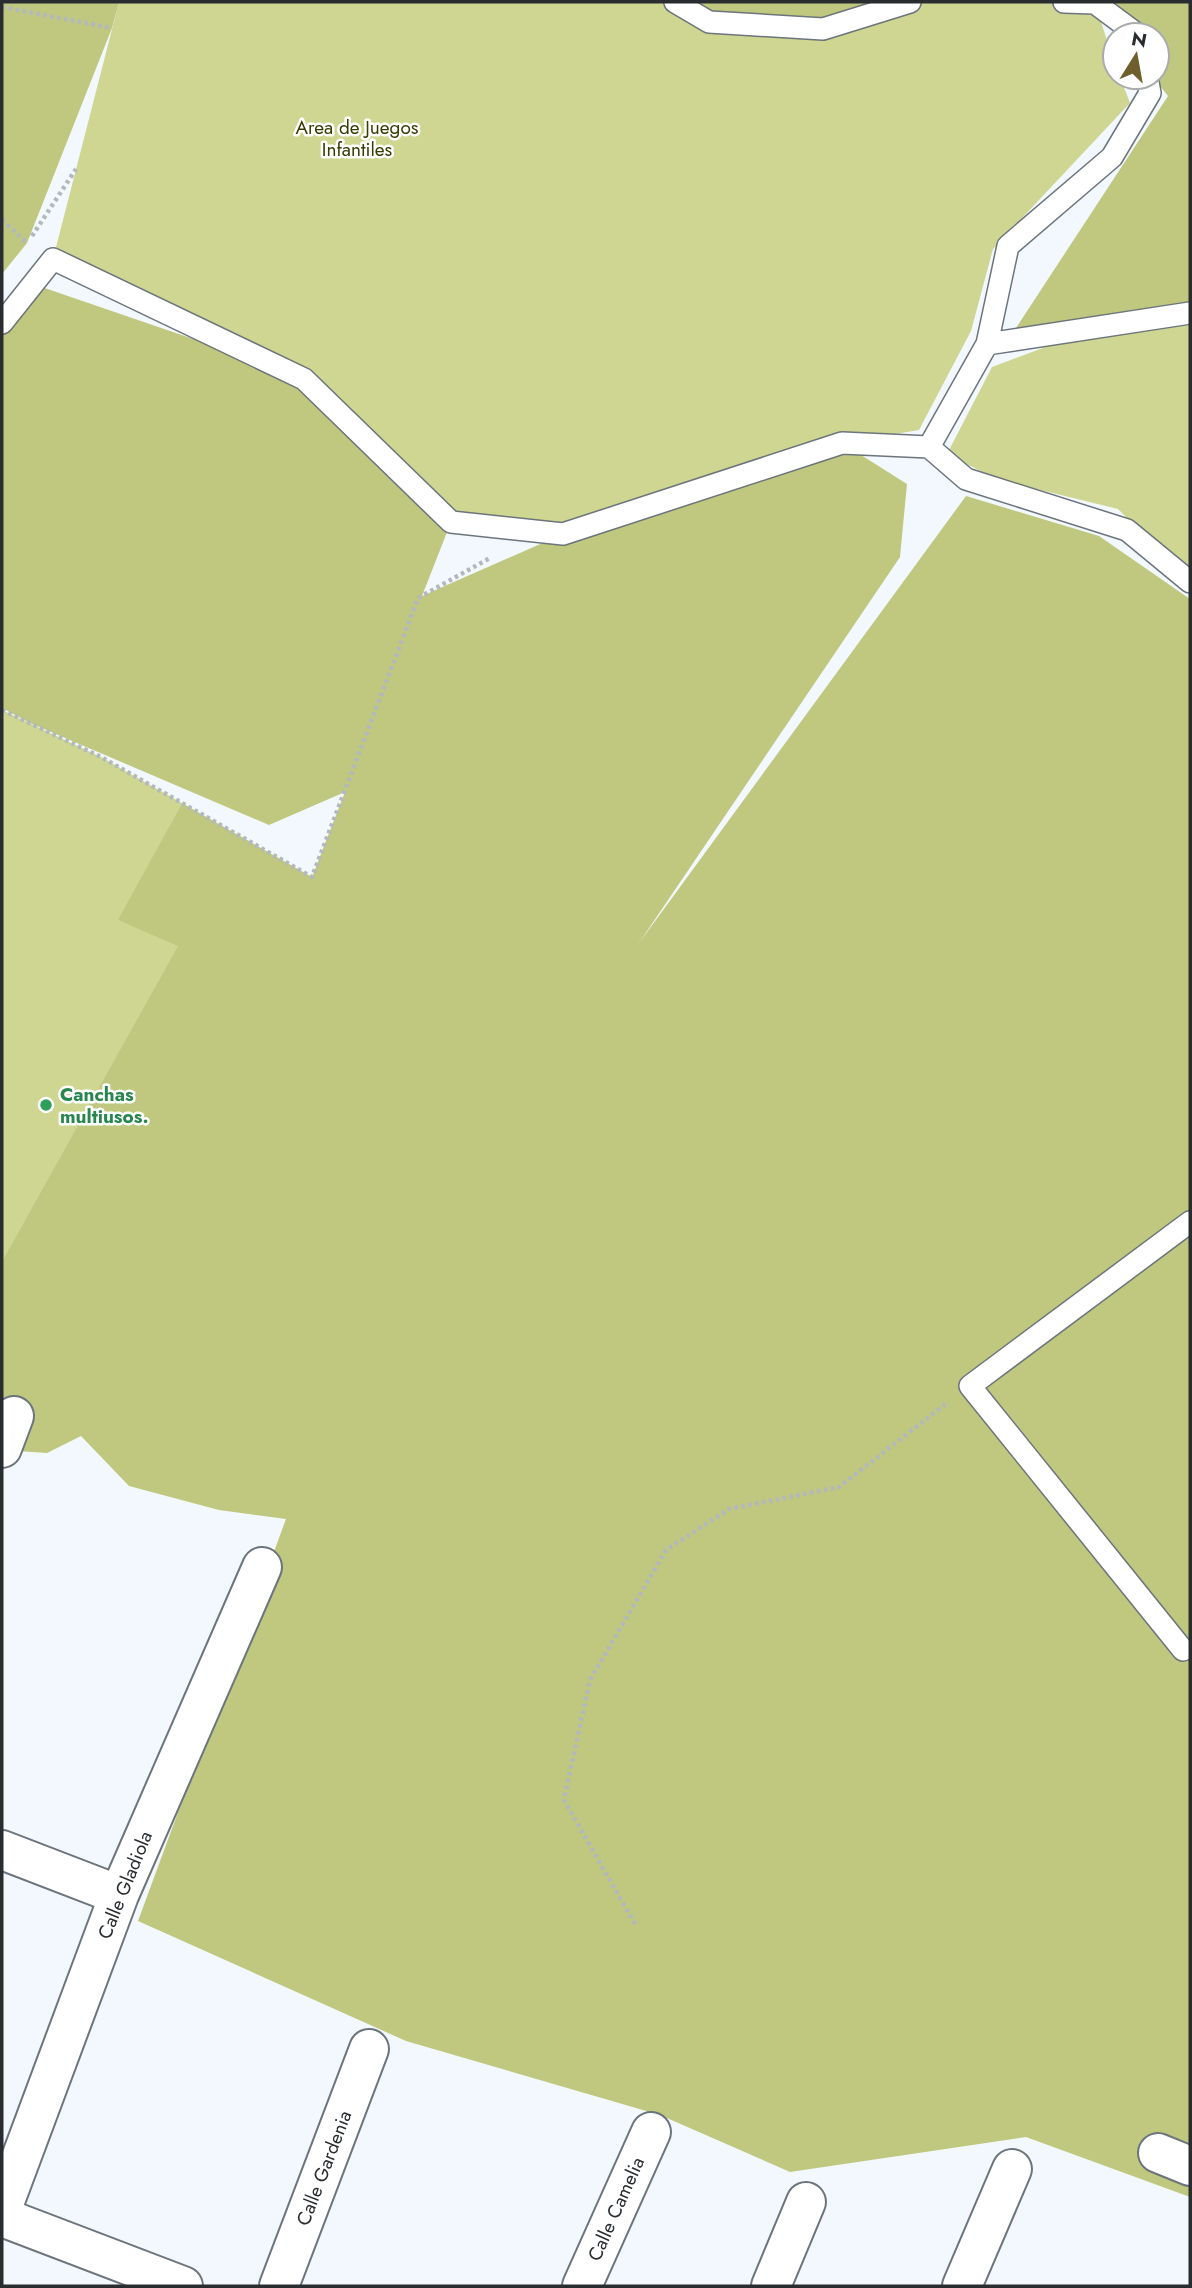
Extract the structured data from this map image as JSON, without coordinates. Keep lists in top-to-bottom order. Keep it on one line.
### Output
{"streets":{"street":["Calle Gladiola","Calle Gardenia","Calle Camelia"]},"parks":["Area de Juegos Infantiles"],"places":["Canchas multiusos."],"north":"top"}
